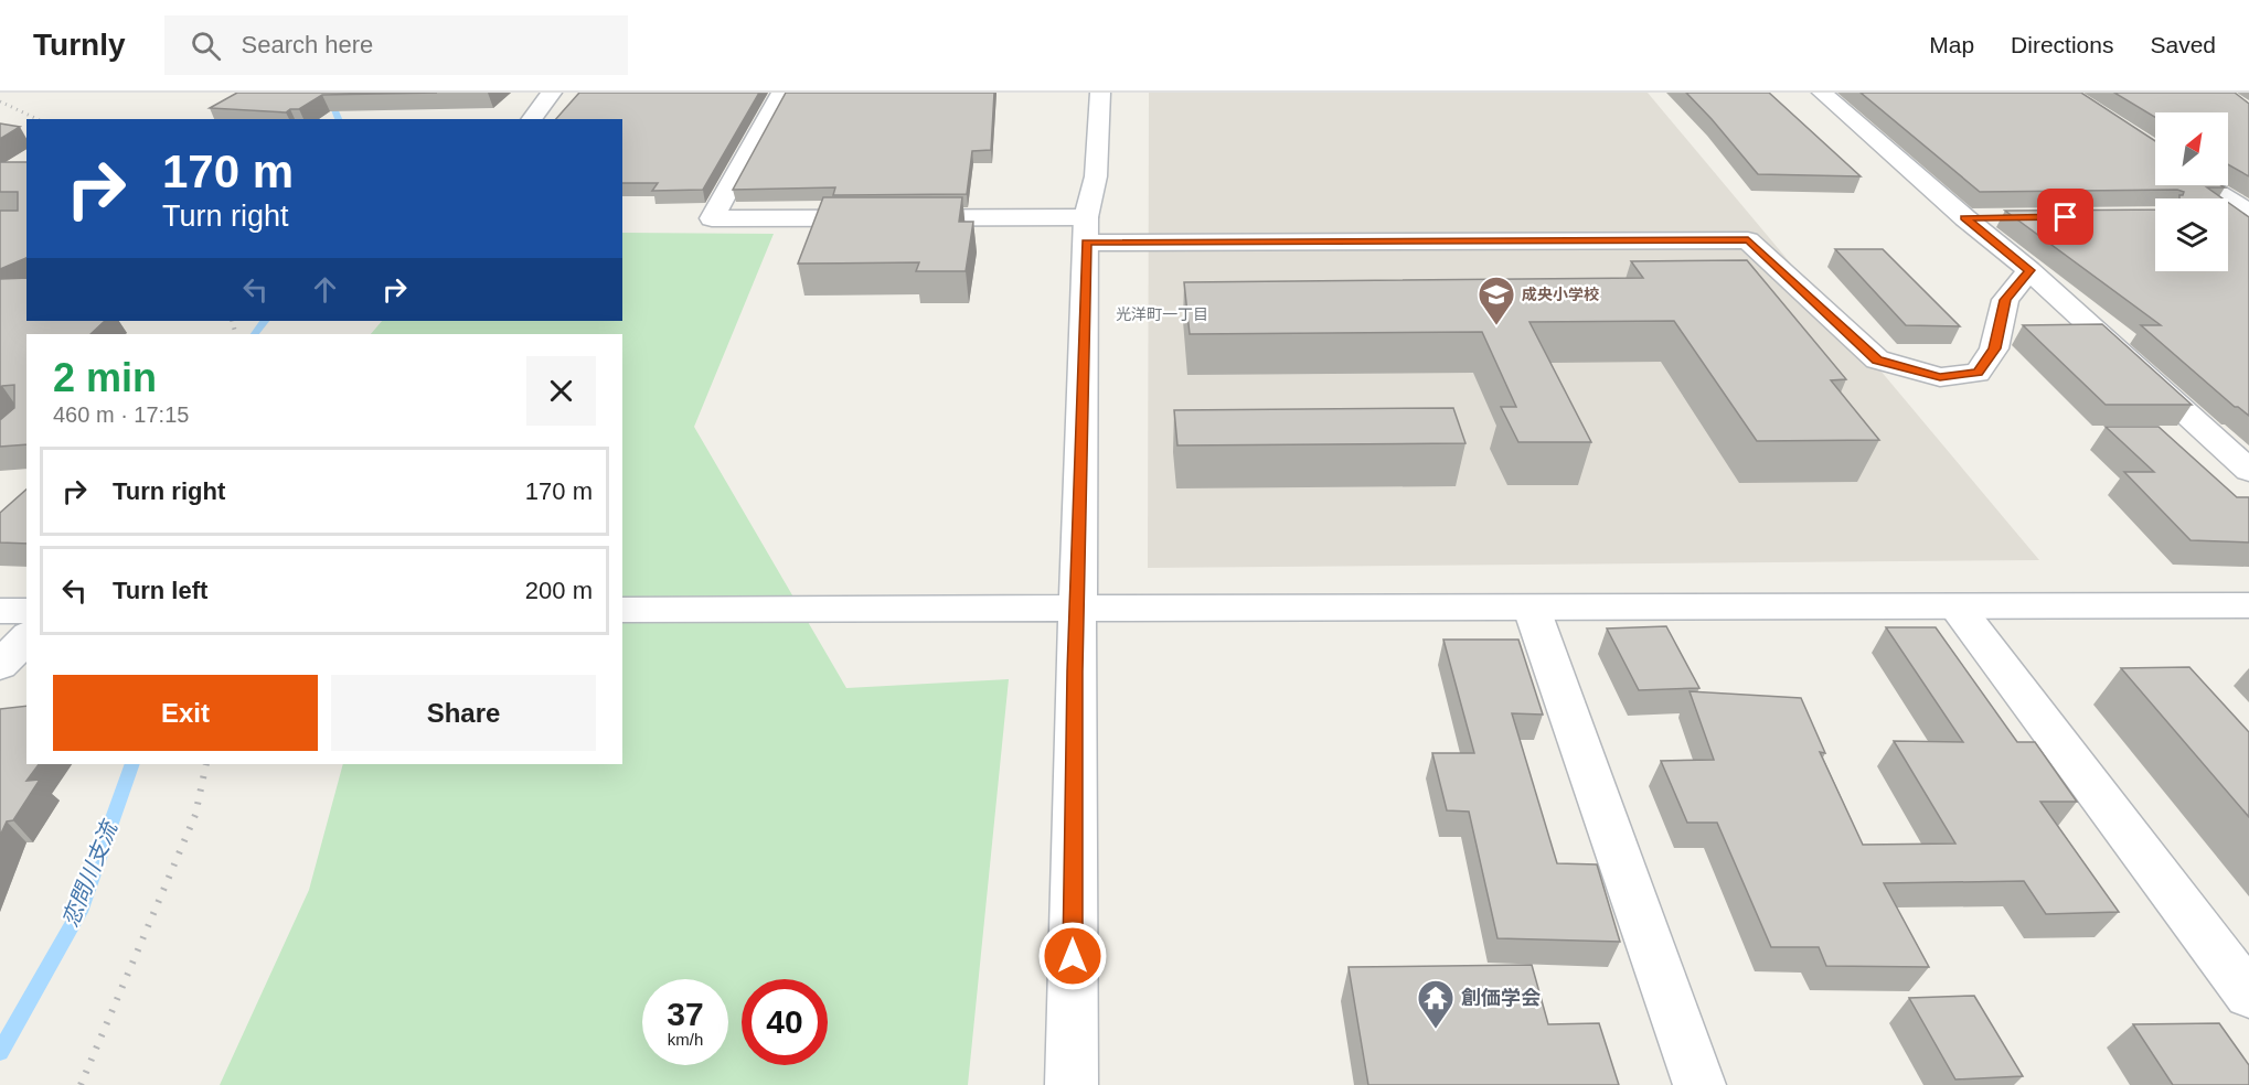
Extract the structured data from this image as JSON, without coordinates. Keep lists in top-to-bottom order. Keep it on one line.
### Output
{"districts":["光洋町一丁目"],"water":["恋問川支流"],"places":{"school or university":["成央小学校"],"temple":["創価学会"]},"north":"top right","page":{"header":"Turnly","search":"Search here","nav":["Map","Directions","Saved"],"turn":["170 m","Turn right"],"heading":["2 min","460 m · 17:15"],"list":[{"name":"Turn right","value":"170 m"},{"name":"Turn left","value":"200 m"}],"buttons":["Exit","Share"],"speed":"37 km/h","limit":"40"}}
